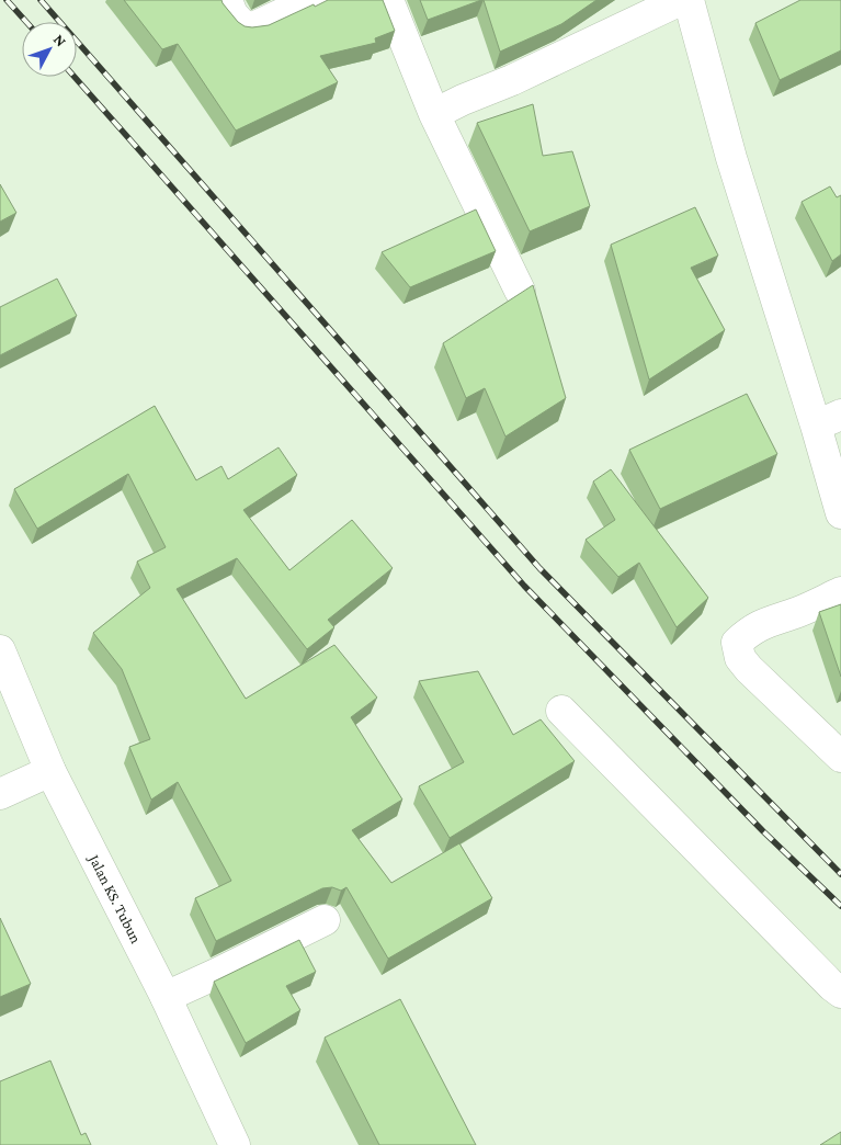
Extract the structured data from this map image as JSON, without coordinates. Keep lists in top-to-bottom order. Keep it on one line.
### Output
{"streets":{"street":["Jalan KS. Tubun"]},"north":"top right"}
